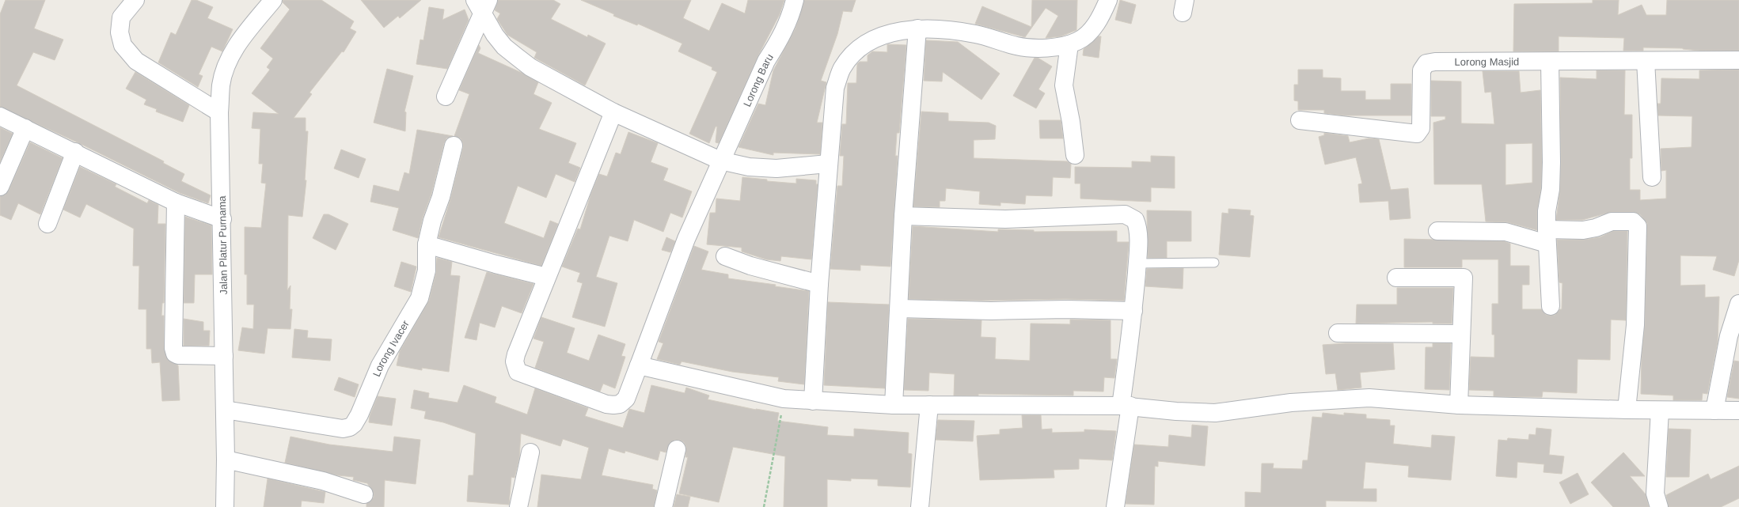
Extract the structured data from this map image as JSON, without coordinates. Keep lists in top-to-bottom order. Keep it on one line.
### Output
{"streets":{"street":["Lorong Masjid","Lorong Baru","Jalan Platur Purnama","Lorong Ivacer"]},"crossings":[["Jalan Platur Purnama","Lorong Ivacer"]]}
